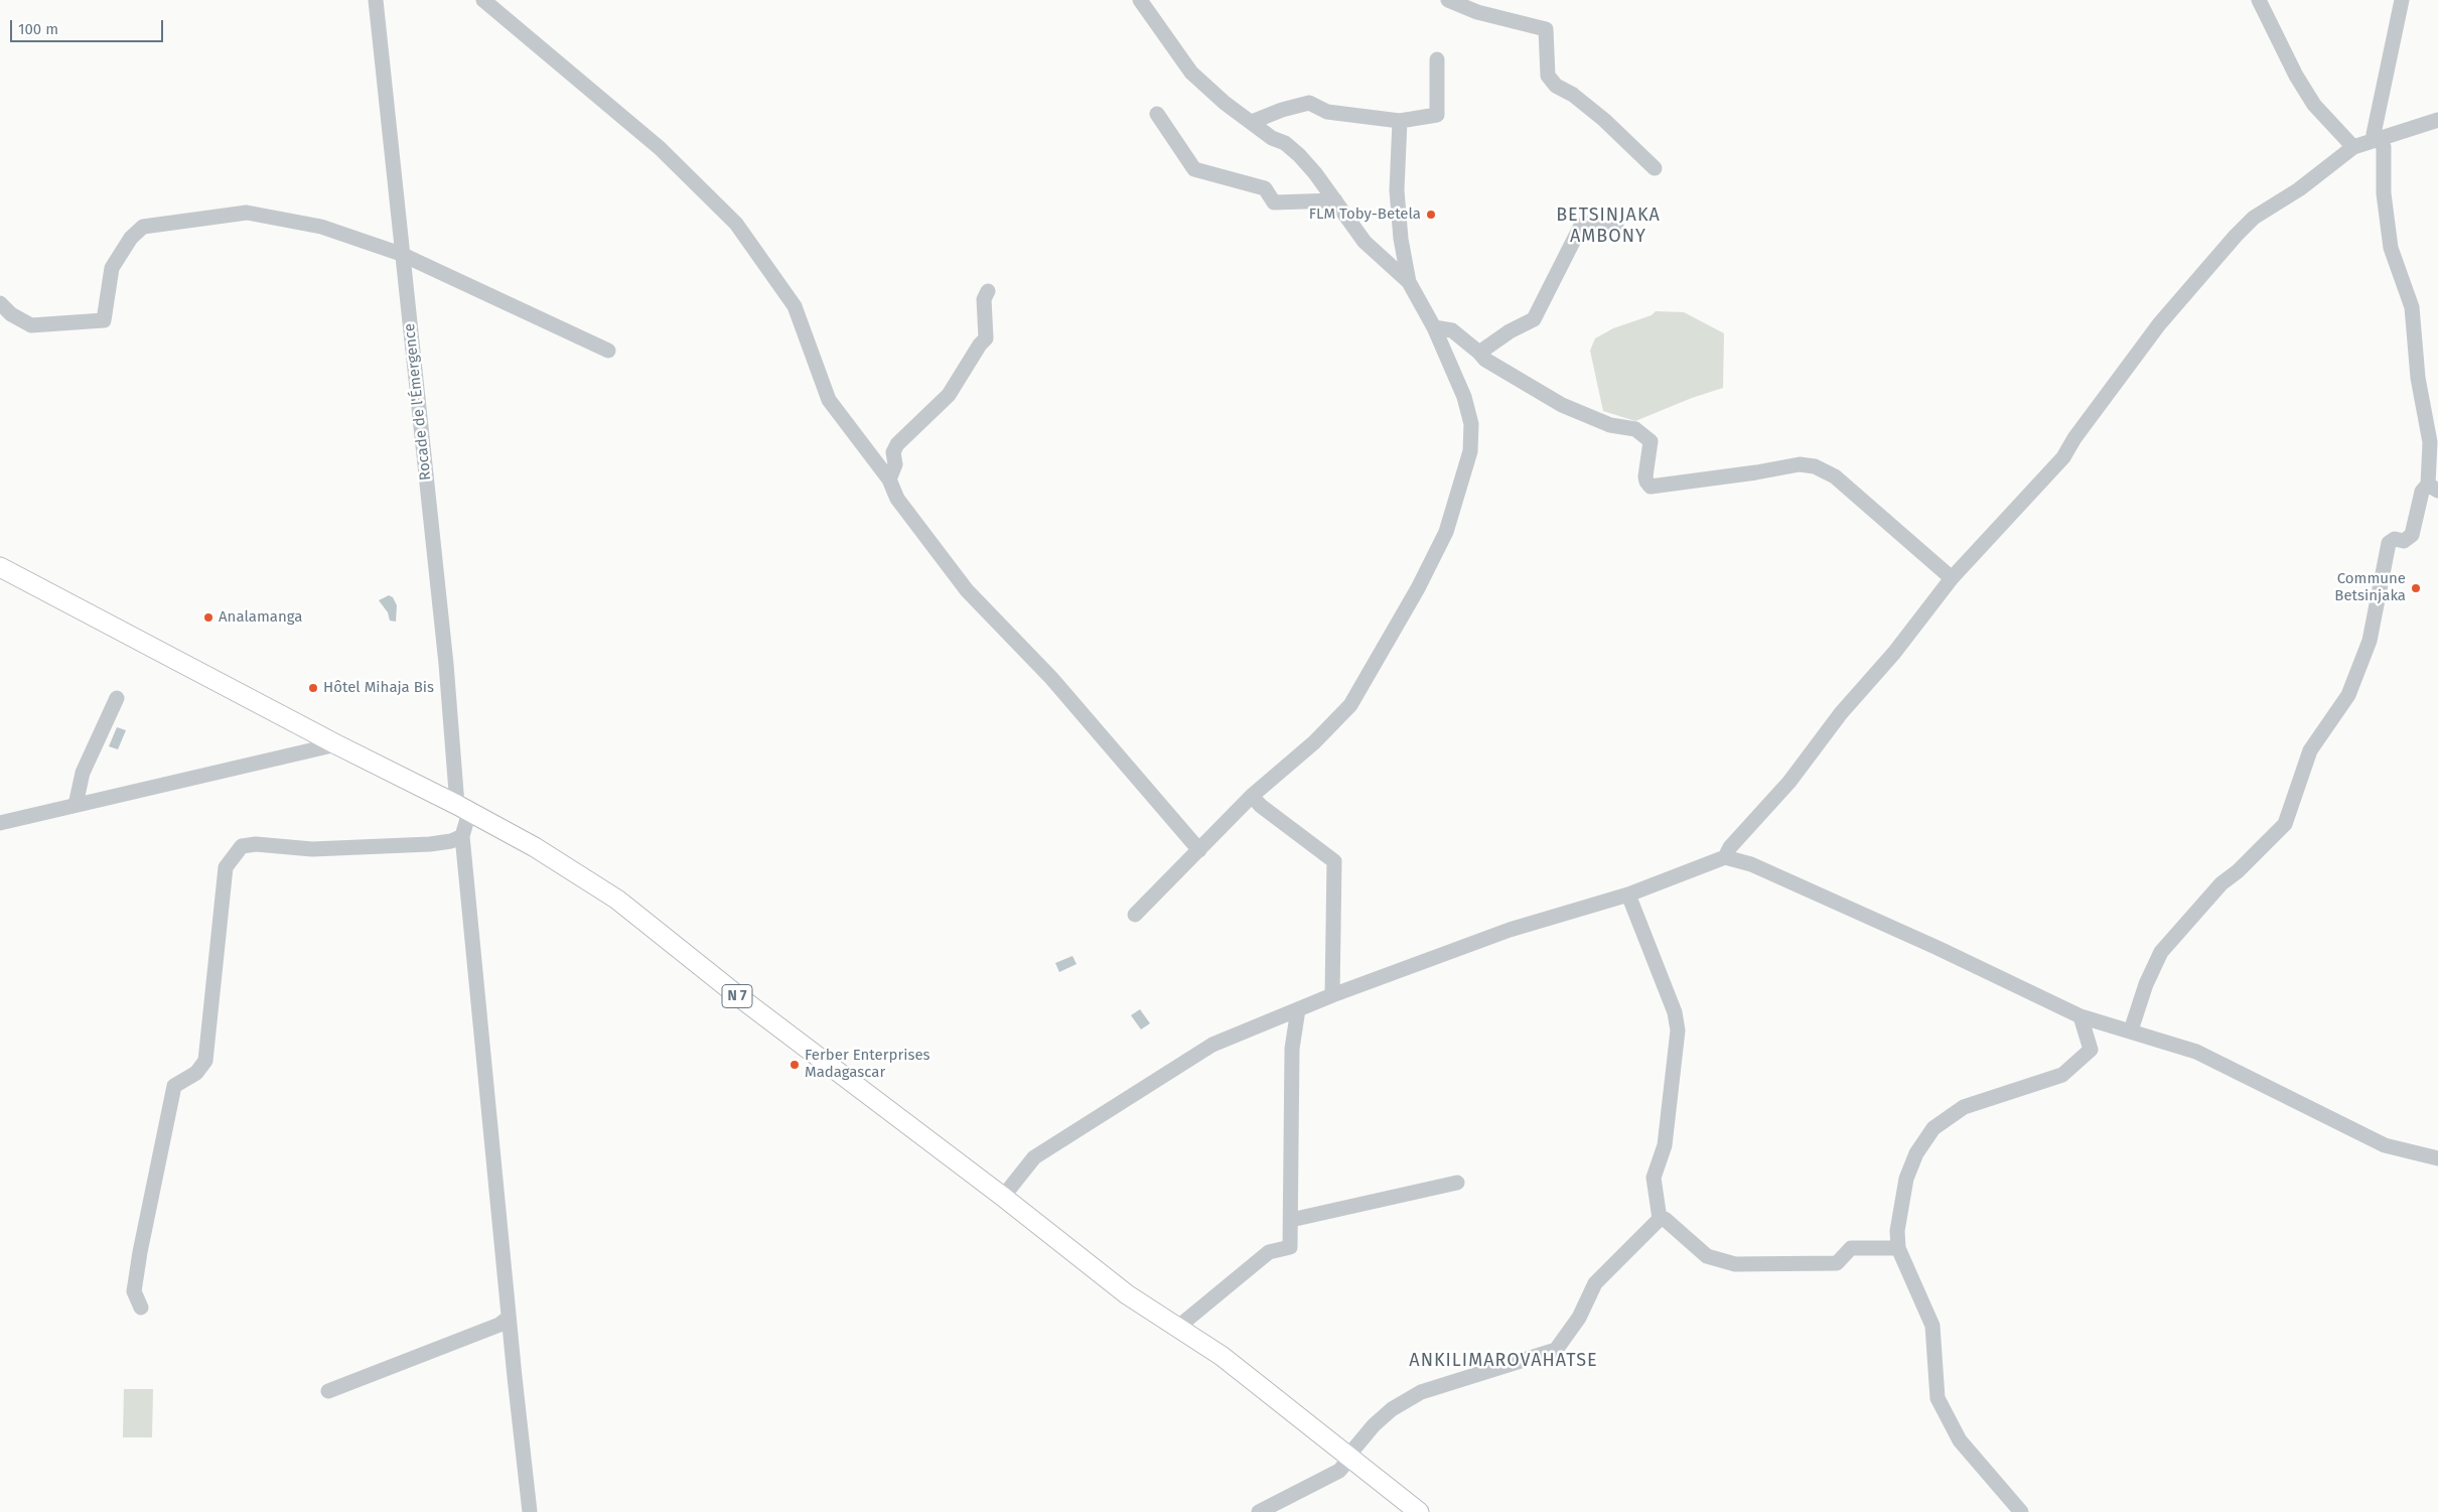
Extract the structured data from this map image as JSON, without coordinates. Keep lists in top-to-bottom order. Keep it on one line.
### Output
{"streets":{"main road":["N 7"],"street":["Rocade de l'Émergence"]},"crossings":[["Rocade de l'Émergence","N 7"]],"districts":["BETSINJAKA AMBONY","ANKILIMAROVAHATSE"],"places":["FLM Toby-Betela","Commune Betsinjaka","Analamanga","Hôtel Mihaja Bis","Ferber Enterprises Madagascar"],"scale_bar":"100 m"}
